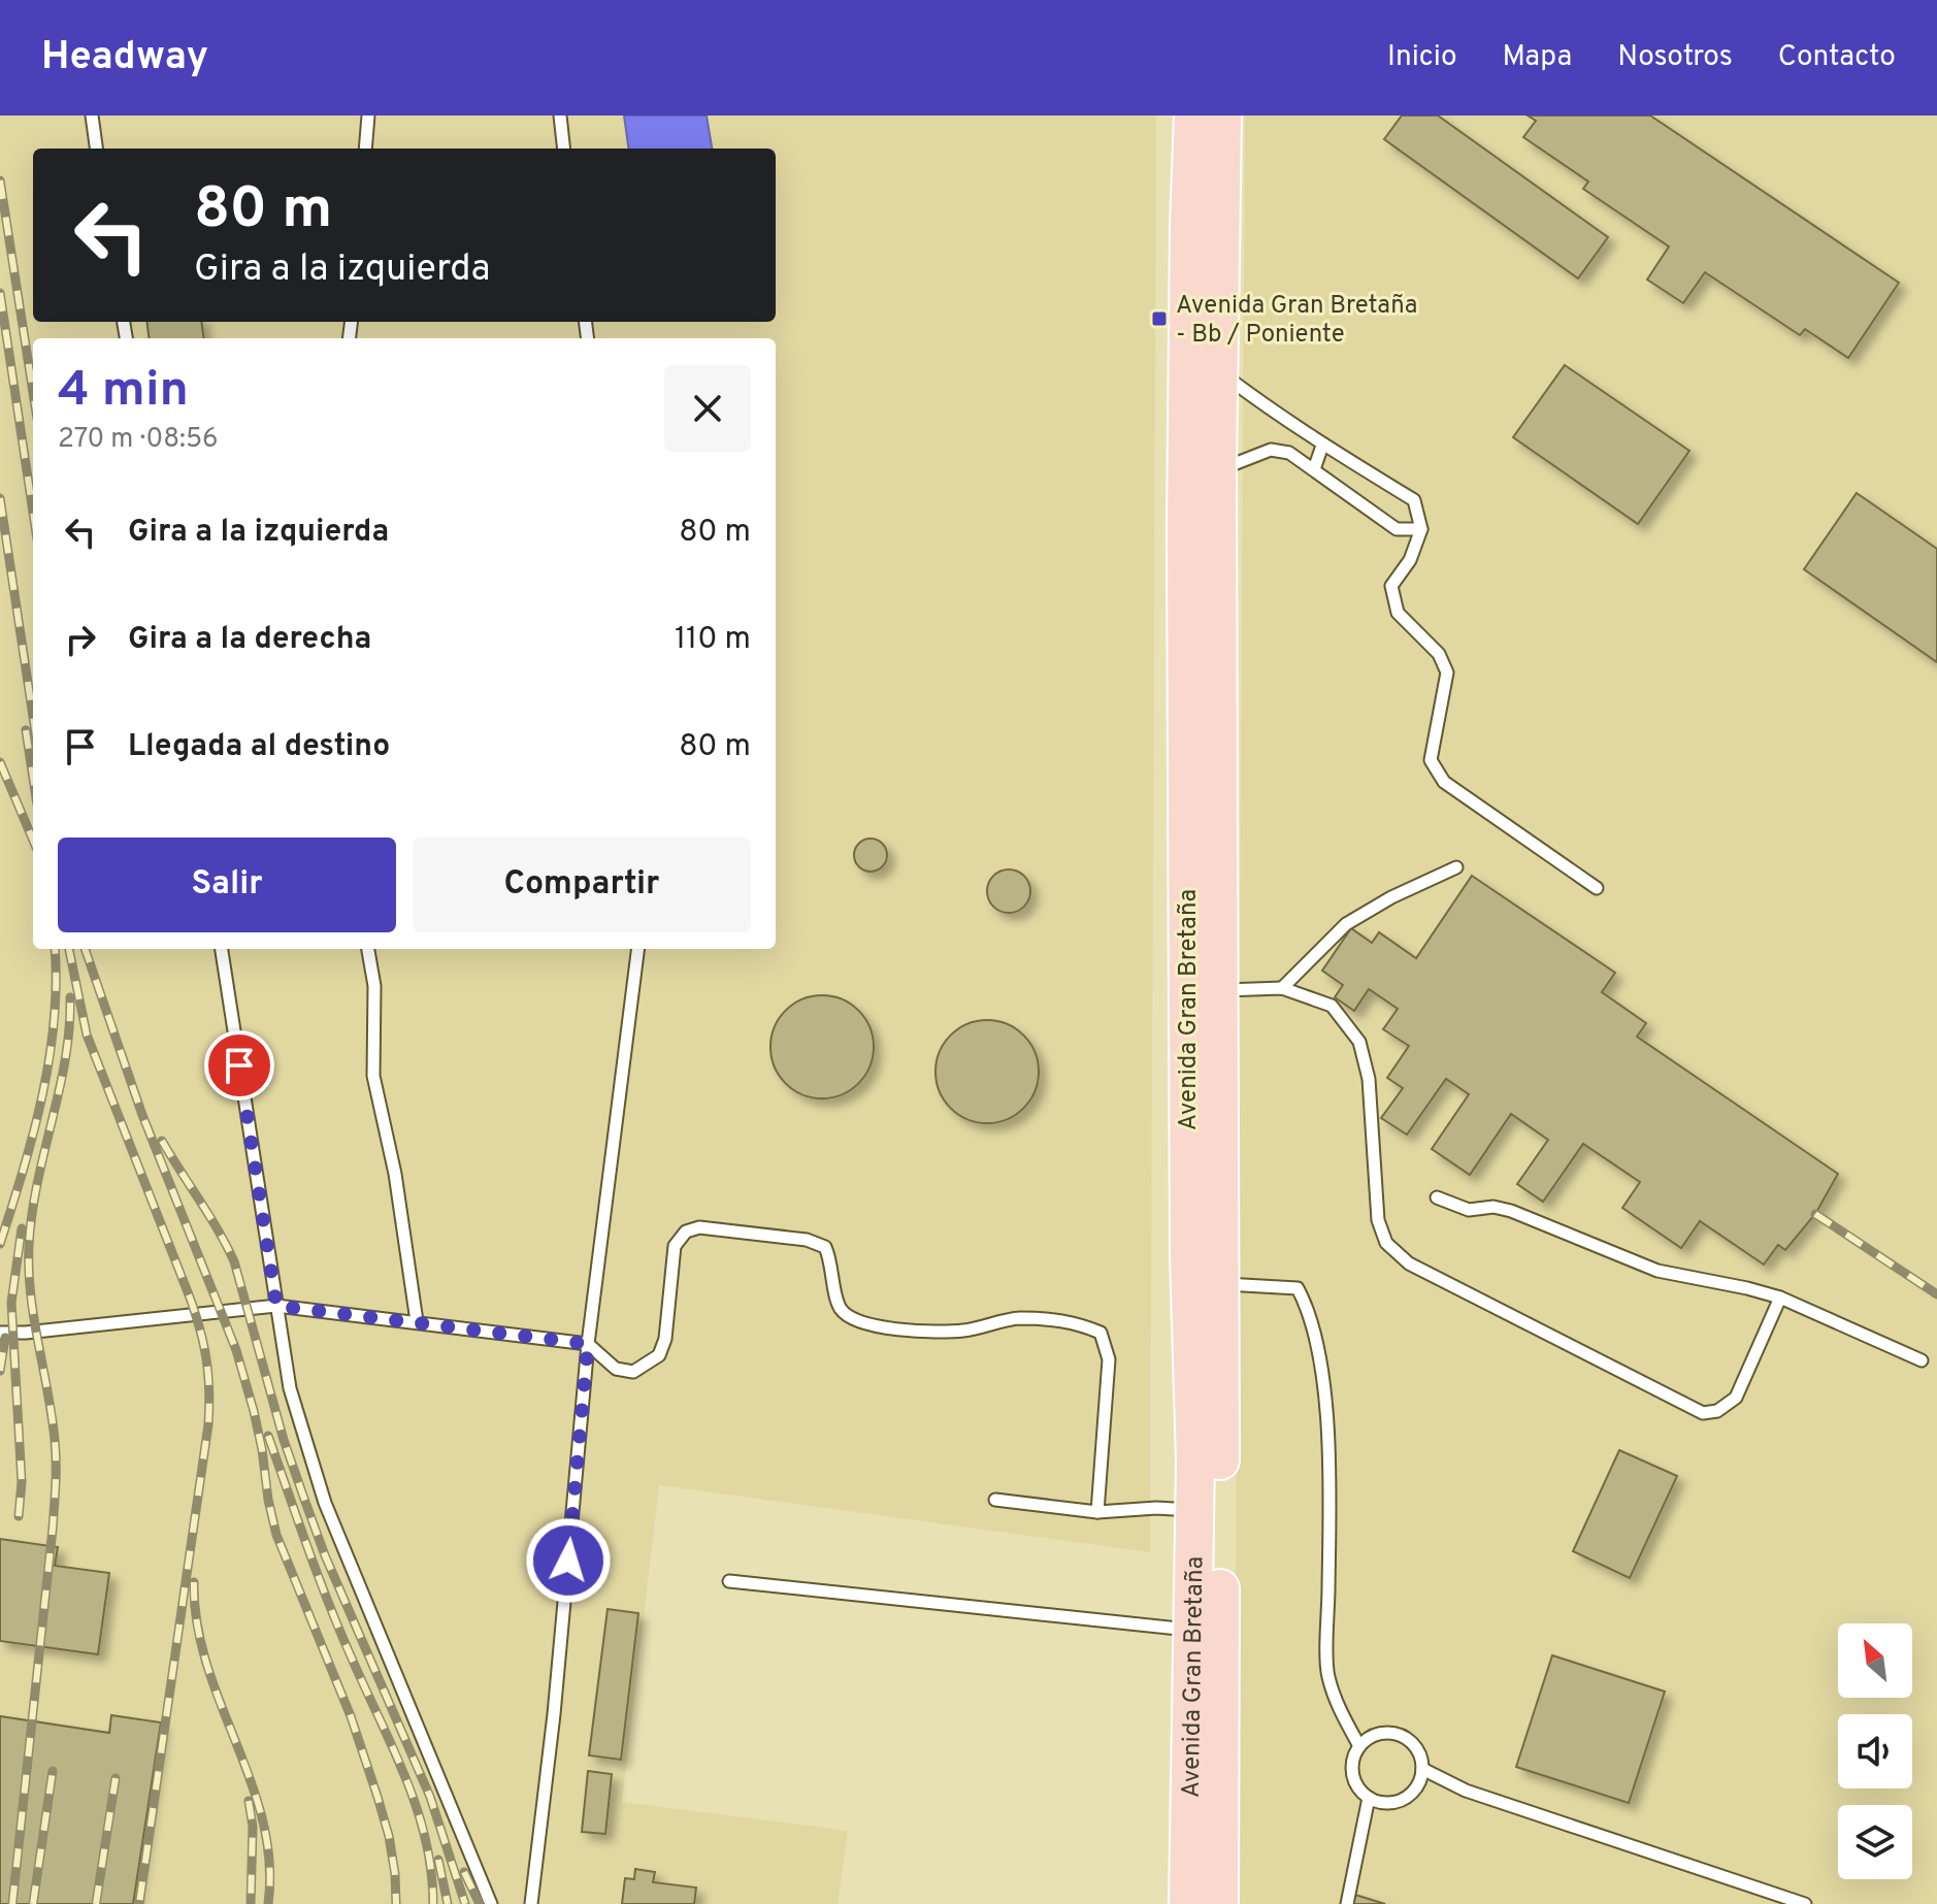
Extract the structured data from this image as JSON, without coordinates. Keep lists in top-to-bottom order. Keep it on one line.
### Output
{"streets":{"main road":["Avenida Gran Bretaña"]},"places":{"transit":["Avenida Gran Bretaña - Bb / Poniente"]},"north":"top left","page":{"header":"Headway","nav":["Inicio","Mapa","Nosotros","Contacto"],"turn":["80 m","Gira a la izquierda"],"heading":["4 min","270 m · 08:56"],"list":[{"name":"Gira a la izquierda","value":"80 m"},{"name":"Gira a la derecha","value":"110 m"},{"name":"Llegada al destino","value":"80 m"}],"buttons":["Salir","Compartir"]}}
